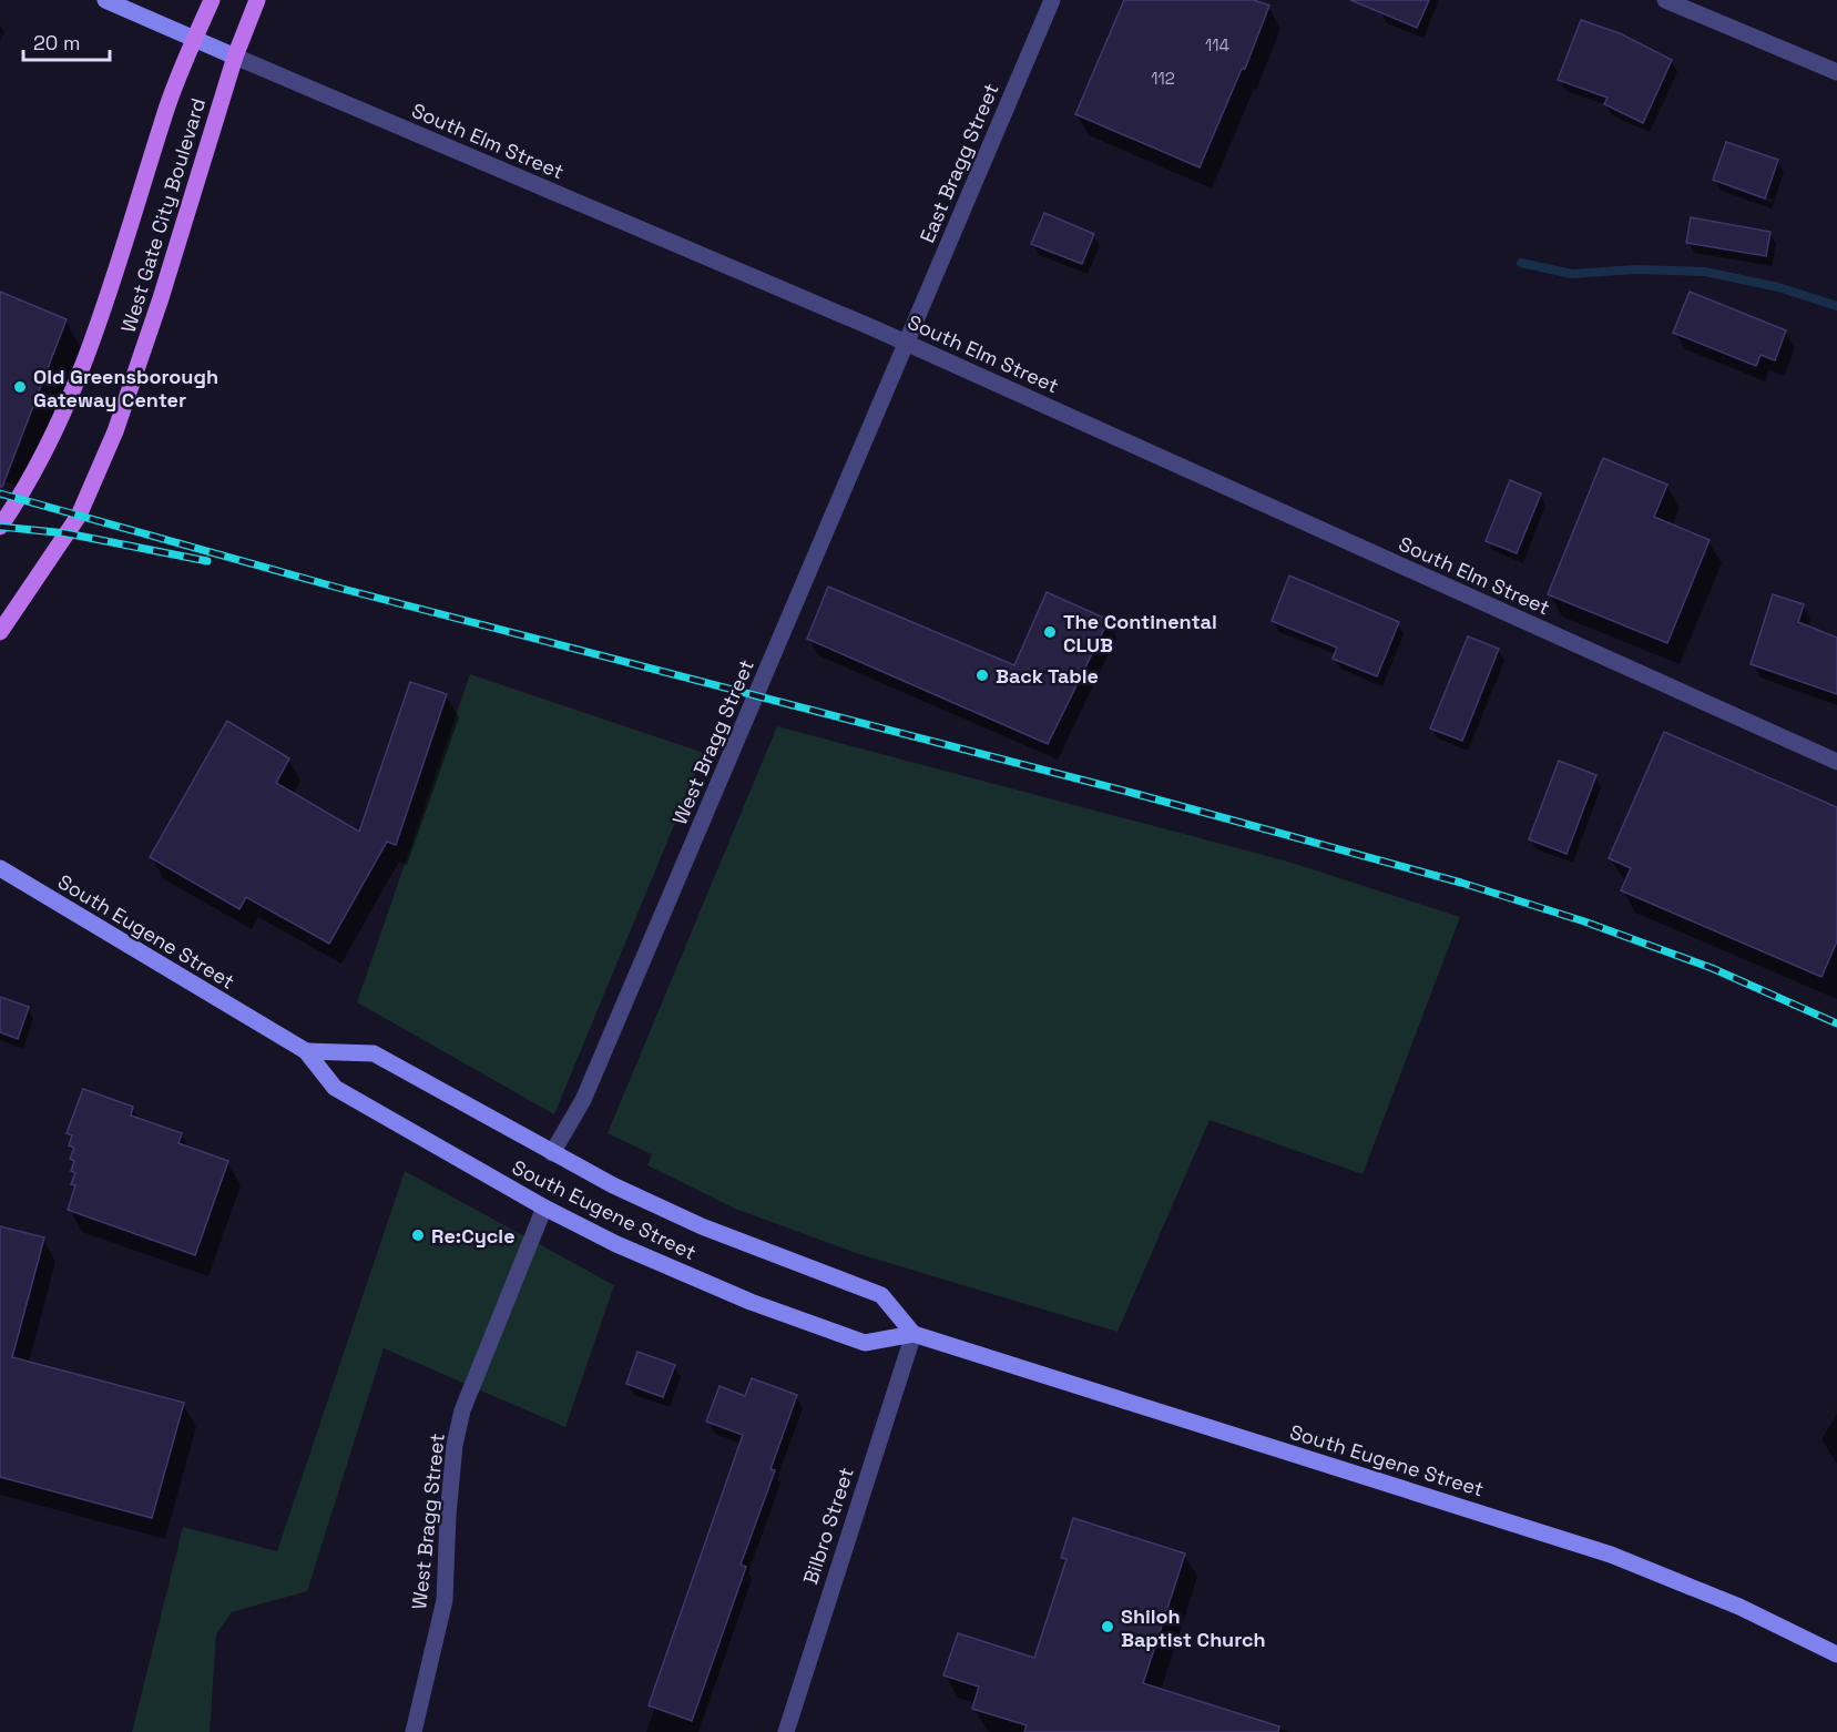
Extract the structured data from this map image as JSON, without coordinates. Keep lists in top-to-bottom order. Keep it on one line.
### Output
{"streets":{"main road":["South Elm Street","West Gate City Boulevard","South Eugene Street"],"street":["East Bragg Street","West Bragg Street","Bilbro Street"]},"crossings":[["South Elm Street","East Bragg Street"],["South Elm Street","West Gate City Boulevard"],["South Elm Street","West Bragg Street"],["East Bragg Street","West Bragg Street"],["West Bragg Street","South Eugene Street"],["South Eugene Street","Bilbro Street"]],"places":["Old Greensborough Gateway Center","The Continental CLUB","Back Table","Re:Cycle","Shiloh Baptist Church"],"house_numbers":["114","112"],"scale_bar":"20 m"}
